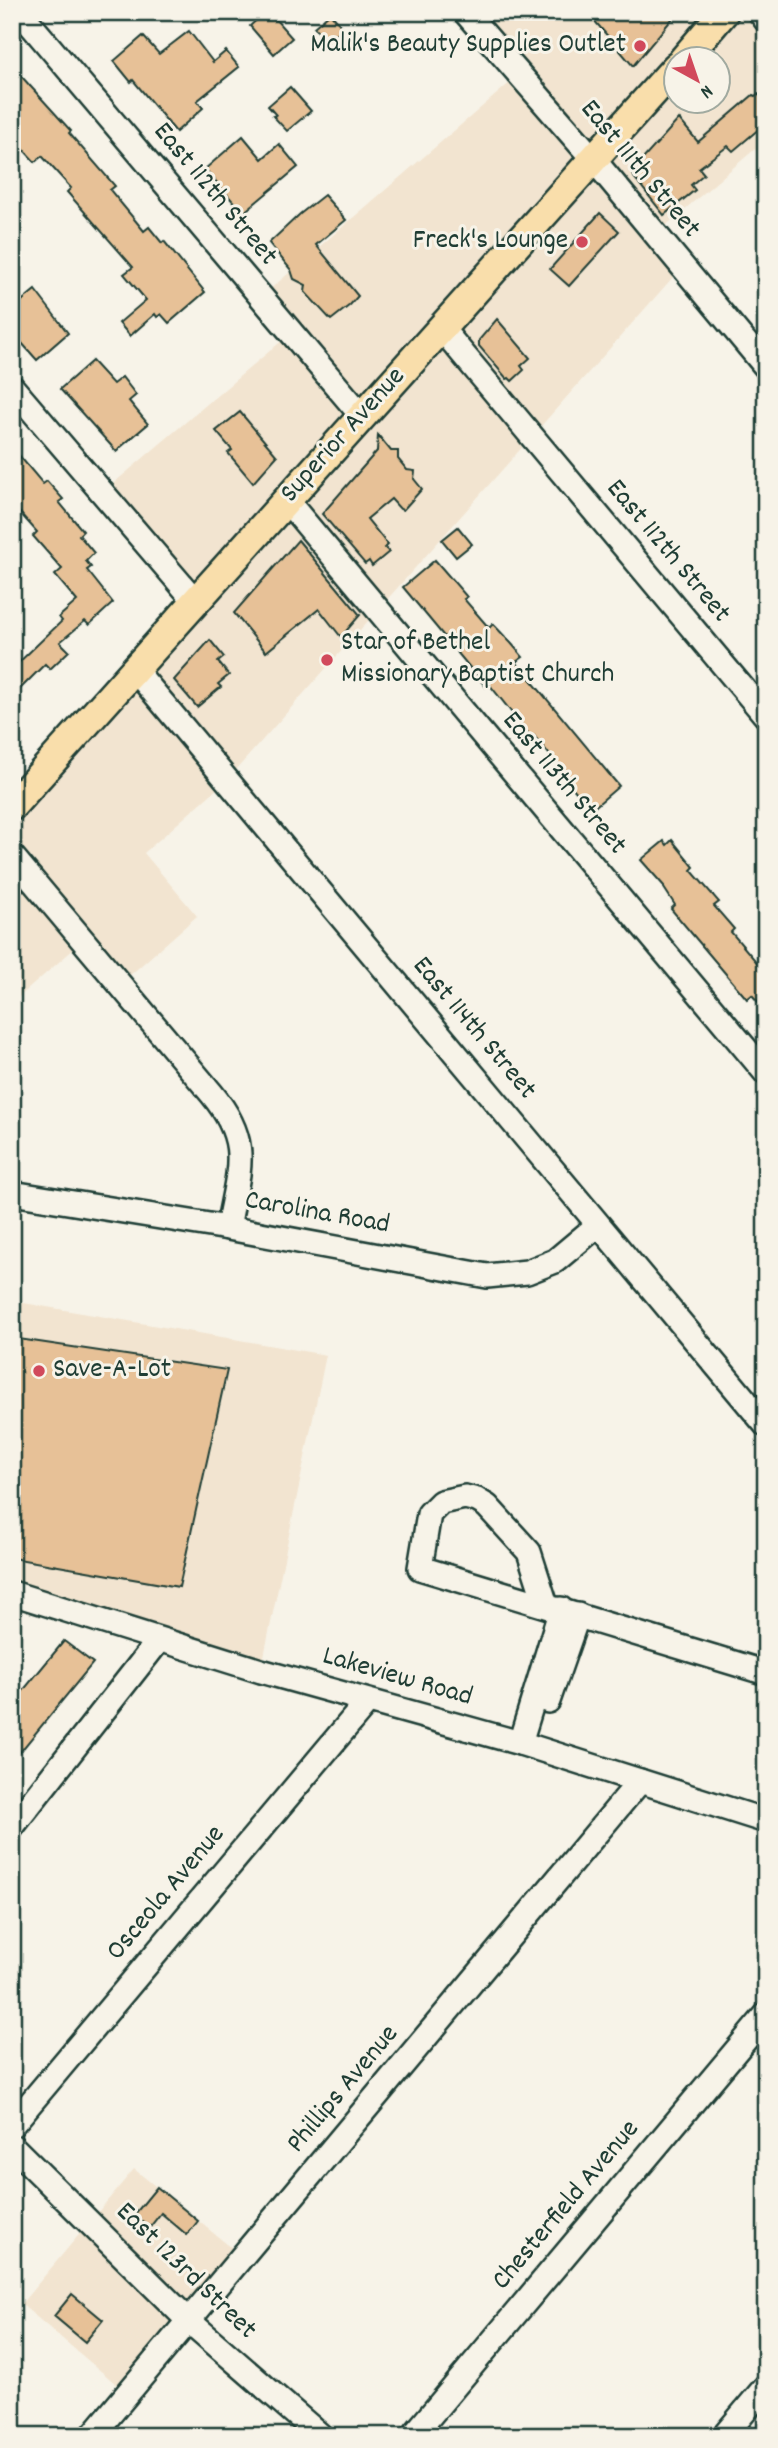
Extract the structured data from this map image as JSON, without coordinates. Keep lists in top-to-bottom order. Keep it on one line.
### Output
{"streets":{"main road":["Superior Avenue"],"street":["East 111th Street","East 112th Street","East 113th Street","East 114th Street","Carolina Road","Lakeview Road","Osceola Avenue","Phillips Avenue","Chesterfield Avenue","East 123rd Street"]},"crossings":[["East 111th Street","Superior Avenue"],["East 112th Street","Superior Avenue"],["Superior Avenue","East 113th Street"],["Superior Avenue","East 114th Street"],["East 114th Street","Carolina Road"],["Lakeview Road","Osceola Avenue"],["Lakeview Road","Phillips Avenue"],["Phillips Avenue","East 123rd Street"]],"places":["Malik's Beauty Supplies Outlet","Freck's Lounge","Star of Bethel Missionary Baptist Church","Save-A-Lot"],"north":"bottom right"}
